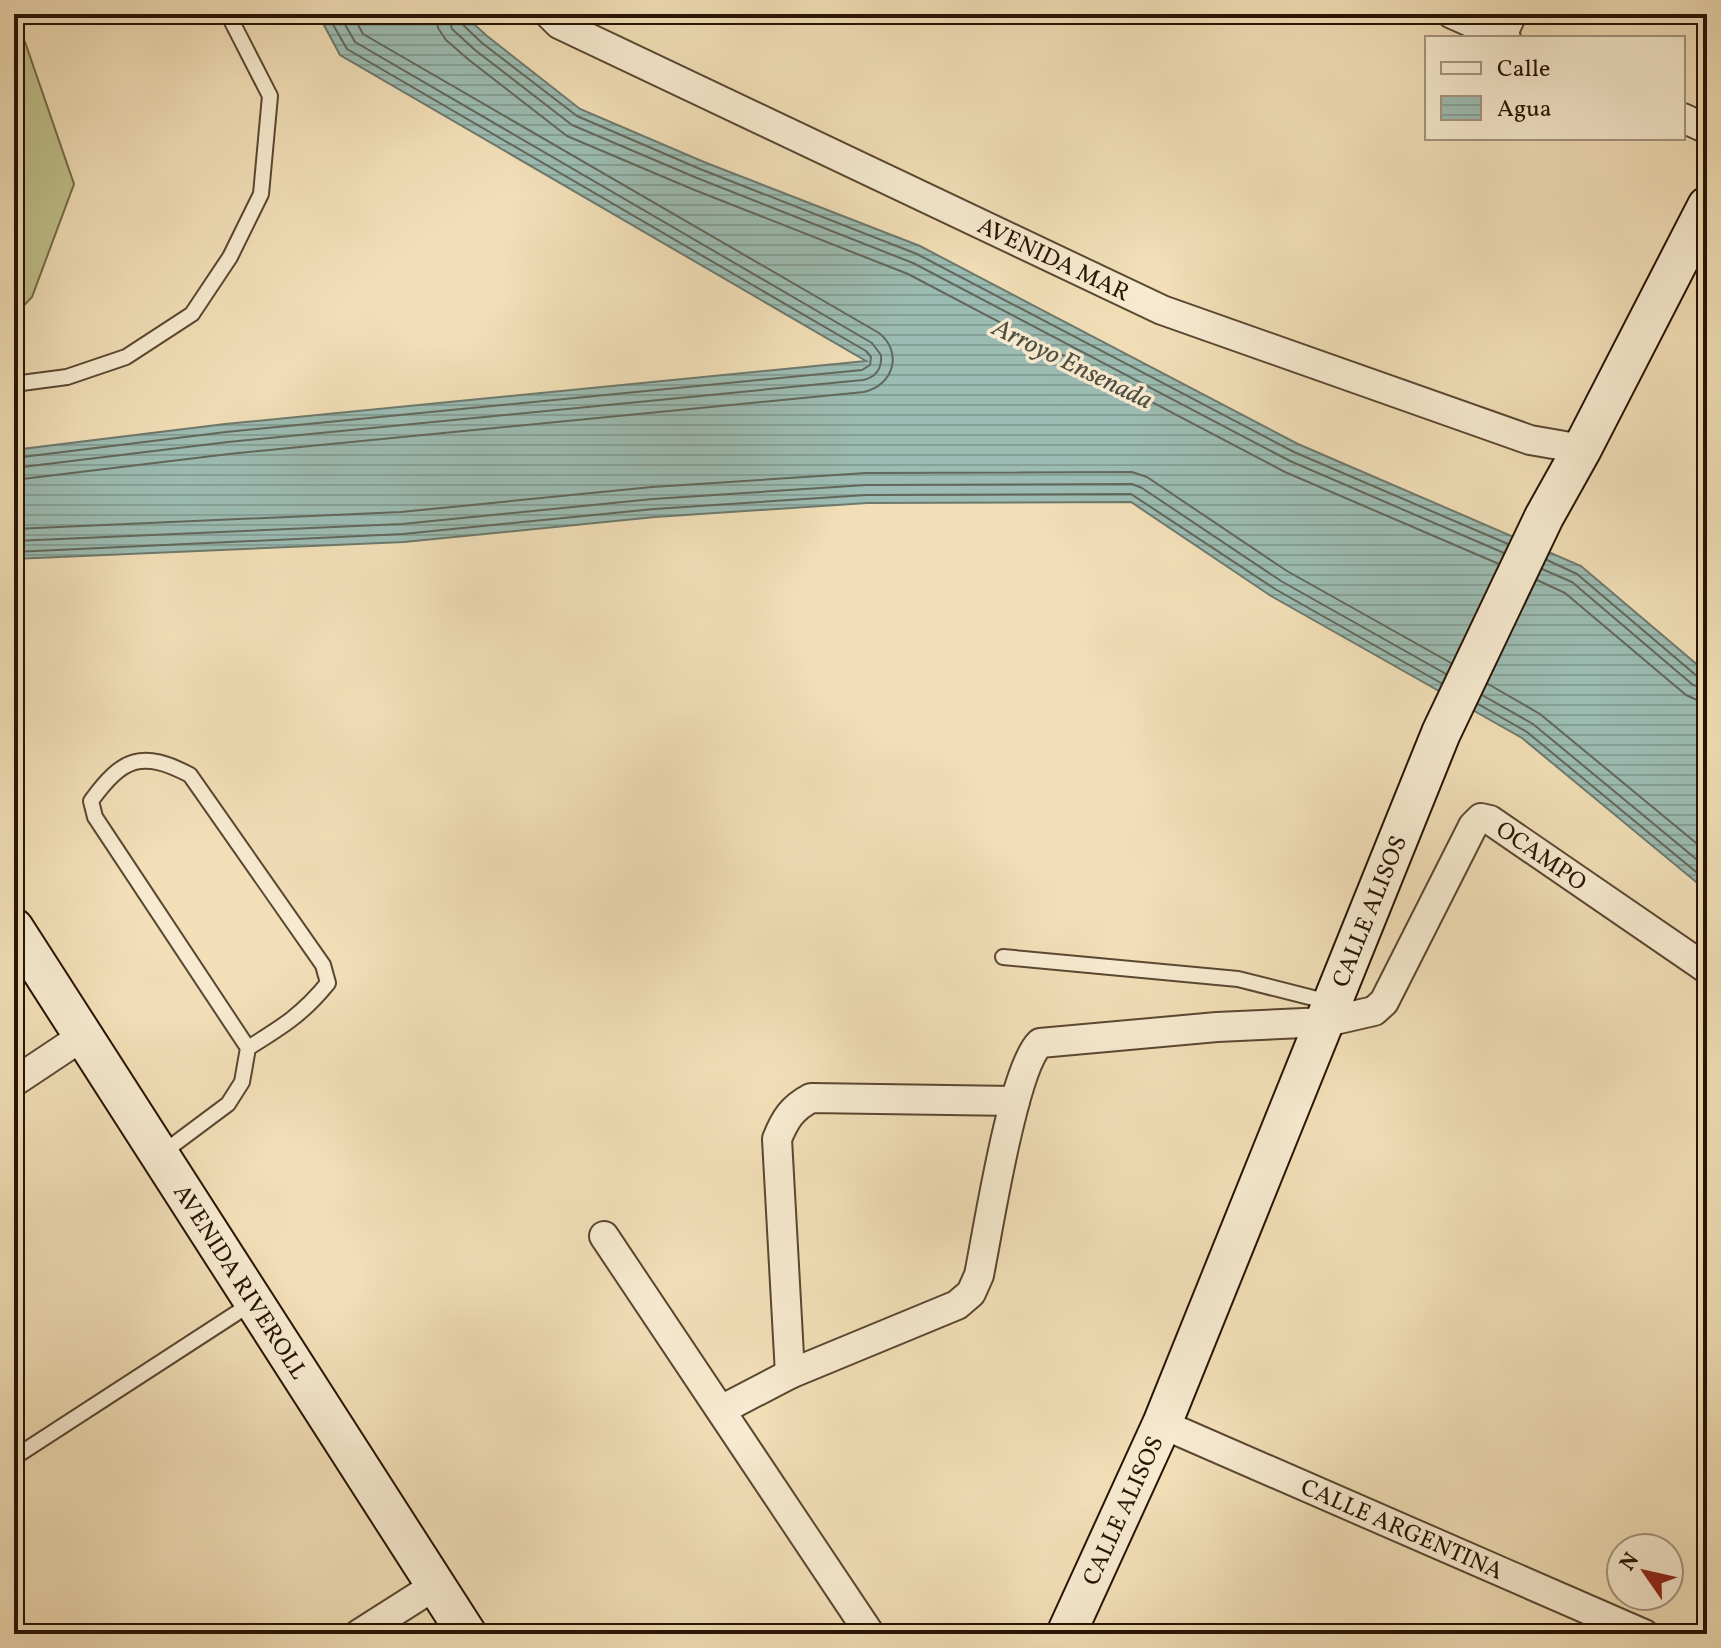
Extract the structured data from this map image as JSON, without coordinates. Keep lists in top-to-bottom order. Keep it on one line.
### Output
{"streets":{"street":["AVENIDA MAR","OCAMPO","CALLE ALISOS","AVENIDA RIVEROLL","CALLE ARGENTINA"]},"crossings":[["AVENIDA MAR","CALLE ALISOS"],["OCAMPO","CALLE ALISOS"],["CALLE ALISOS","CALLE ARGENTINA"]],"water":["Arroyo Ensenada"],"legend":["Calle","Agua"],"north":"top left"}
